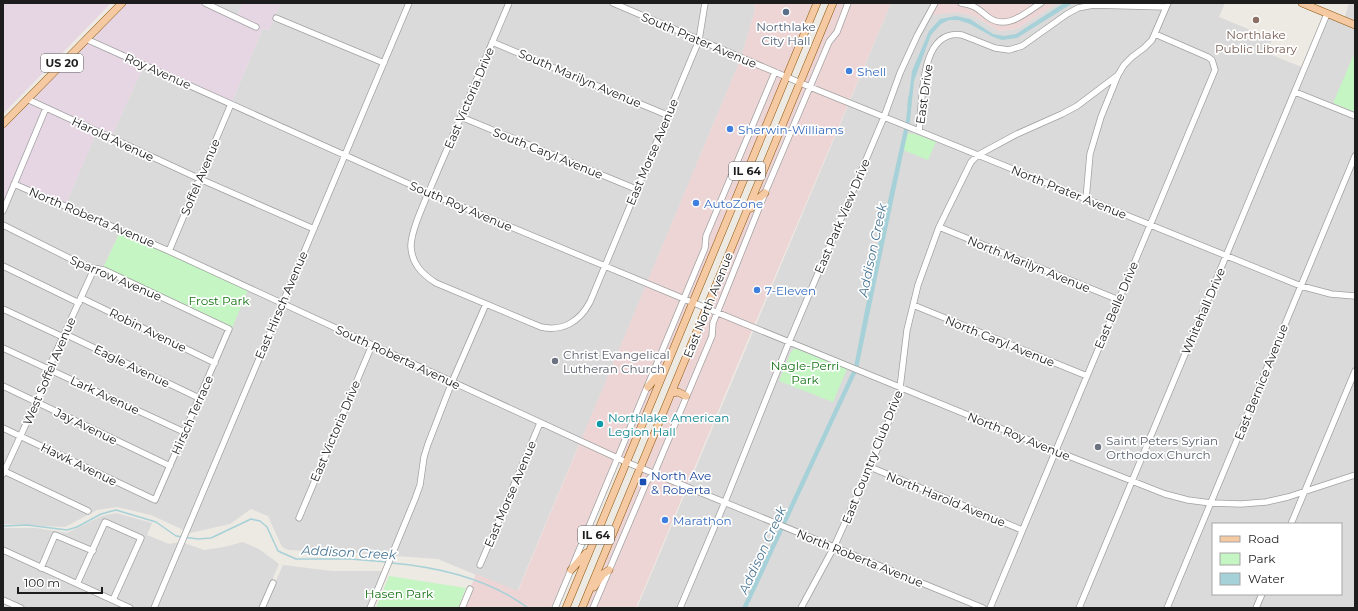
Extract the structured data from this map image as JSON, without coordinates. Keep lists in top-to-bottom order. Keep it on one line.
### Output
{"streets":{"main road":["US 20","IL 64","East North Avenue"],"street":["South Prater Avenue","Roy Avenue","South Marilyn Avenue","East Drive","East Victoria Drive","Harold Avenue","East Morse Avenue","South Caryl Avenue","Soffel Avenue","North Prater Avenue","South Roy Avenue","East Park View Drive","North Roberta Avenue","North Marilyn Avenue","Sparrow Avenue","East Hirsch Avenue","East Belle Drive","Whitehall Drive","Robin Avenue","North Caryl Avenue","South Roberta Avenue","Eagle Avenue","West Soffel Avenue","East Bernice Avenue","Lark Avenue","Hirsch Terrace","Jay Avenue","North Roy Avenue","East Country Club Drive","Hawk Avenue","North Harold Avenue"]},"crossings":[["South Prater Avenue","East Morse Avenue"],["South Prater Avenue","North Prater Avenue"],["South Prater Avenue","East North Avenue"],["US 20","Roy Avenue"],["US 20","Harold Avenue"],["Roy Avenue","Soffel Avenue"],["Roy Avenue","South Roy Avenue"],["South Marilyn Avenue","East Victoria Drive"],["South Marilyn Avenue","East Morse Avenue"],["East Drive","North Prater Avenue"],["East Drive","East Country Club Drive"],["East Victoria Drive","East Morse Avenue"],["East Victoria Drive","South Caryl Avenue"],["East Victoria Drive","South Roy Avenue"],["East Victoria Drive","South Roberta Avenue"],["Harold Avenue","Soffel Avenue"],["Harold Avenue","East Hirsch Avenue"],["East Morse Avenue","South Caryl Avenue"],["East Morse Avenue","South Roy Avenue"],["East Morse Avenue","South Roberta Avenue"],["Soffel Avenue","South Roy Avenue"],["Soffel Avenue","North Roberta Avenue"],["Soffel Avenue","South Roberta Avenue"],["North Prater Avenue","East Park View Drive"],["North Prater Avenue","East North Avenue"],["North Prater Avenue","East Belle Drive"],["North Prater Avenue","Whitehall Drive"],["North Prater Avenue","East Bernice Avenue"],["North Prater Avenue","East Country Club Drive"],["South Roy Avenue","East Hirsch Avenue"],["South Roy Avenue","East North Avenue"],["South Roy Avenue","North Roy Avenue"],["East Park View Drive","North Roberta Avenue"],["East Park View Drive","North Roy Avenue"],["North Roberta Avenue","East North Avenue"],["North Roberta Avenue","South Roberta Avenue"],["North Roberta Avenue","East Country Club Drive"],["North Marilyn Avenue","East Belle Drive"],["North Marilyn Avenue","East Country Club Drive"],["Sparrow Avenue","West Soffel Avenue"],["Sparrow Avenue","Hirsch Terrace"],["East Hirsch Avenue","South Roberta Avenue"],["East North Avenue","South Roberta Avenue"],["East North Avenue","North Roy Avenue"],["East Belle Drive","North Caryl Avenue"],["East Belle Drive","North Roy Avenue"],["East Belle Drive","East Country Club Drive"],["East Belle Drive","North Harold Avenue"],["Whitehall Drive","North Roy Avenue"],["Robin Avenue","West Soffel Avenue"],["Robin Avenue","Hirsch Terrace"],["North Caryl Avenue","East Country Club Drive"],["Eagle Avenue","West Soffel Avenue"],["Eagle Avenue","Hirsch Terrace"],["West Soffel Avenue","Lark Avenue"],["West Soffel Avenue","Jay Avenue"],["West Soffel Avenue","Hawk Avenue"],["East Bernice Avenue","North Roy Avenue"],["Lark Avenue","Hirsch Terrace"],["Hirsch Terrace","Jay Avenue"],["Hirsch Terrace","Hawk Avenue"],["North Roy Avenue","East Country Club Drive"],["East Country Club Drive","North Harold Avenue"]],"water":["Addison Creek"],"parks":["Frost Park","Nagle-Perri Park","Hasen Park"],"places":{"other":["Northlake City Hall","Northlake Public Library","Shell","Sherwin-Williams","AutoZone","7-Eleven","Christ Evangelical Lutheran Church","Northlake American Legion Hall","Saint Peters Syrian Orthodox Church","Marathon"],"transit":["North Ave & Roberta"]},"legend":["Road","Park","Water"],"scale_bar":"100 m"}
